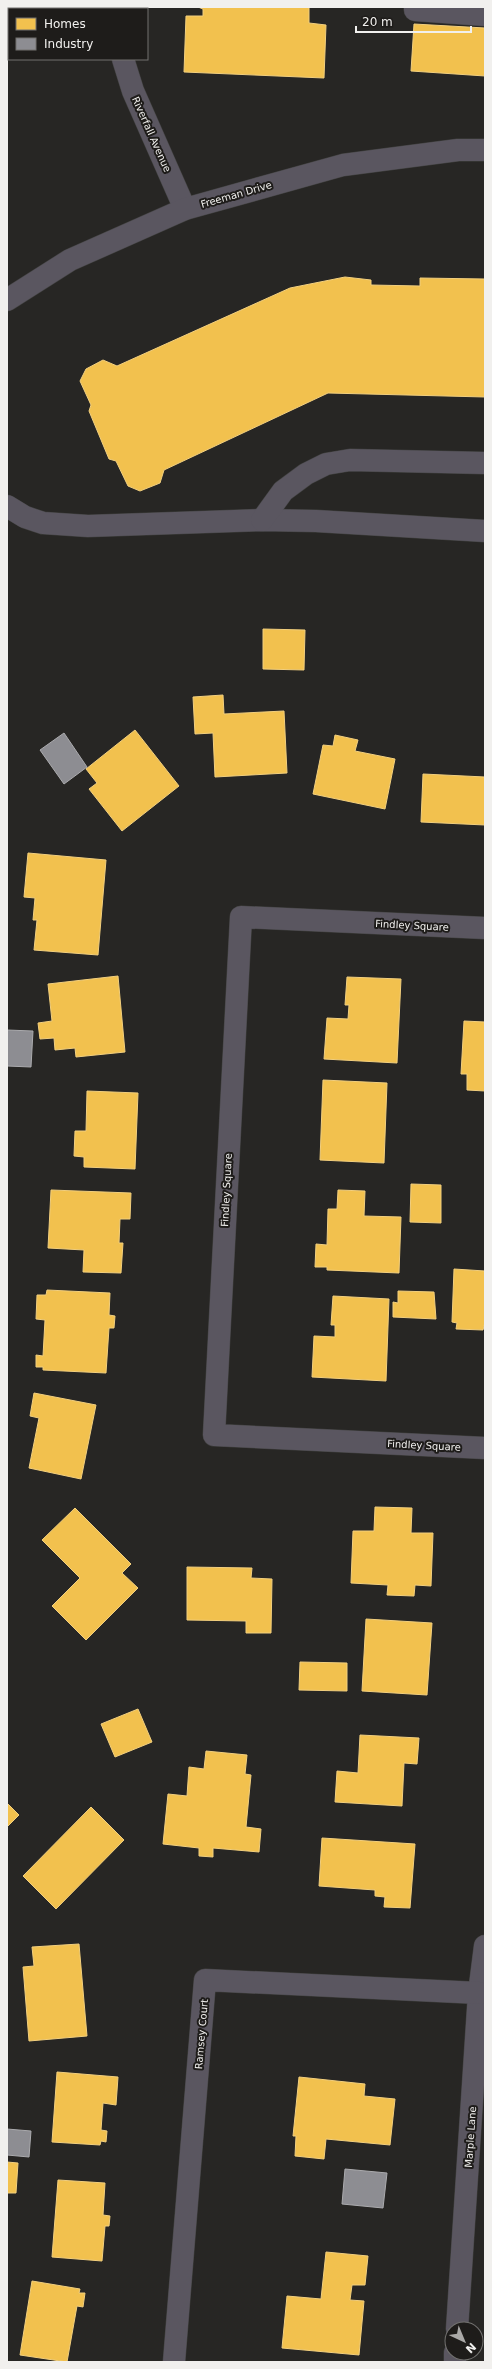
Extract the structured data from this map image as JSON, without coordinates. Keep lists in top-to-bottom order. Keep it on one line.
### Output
{"streets":{"street":["Riverfall Avenue","Freeman Drive","Findley Square","Ramsey Court","Marple Lane"]},"crossings":[["Riverfall Avenue","Freeman Drive"],["Ramsey Court","Marple Lane"]],"legend":["Homes","Industry"],"scale_bar":"20 m","north":"bottom right"}
